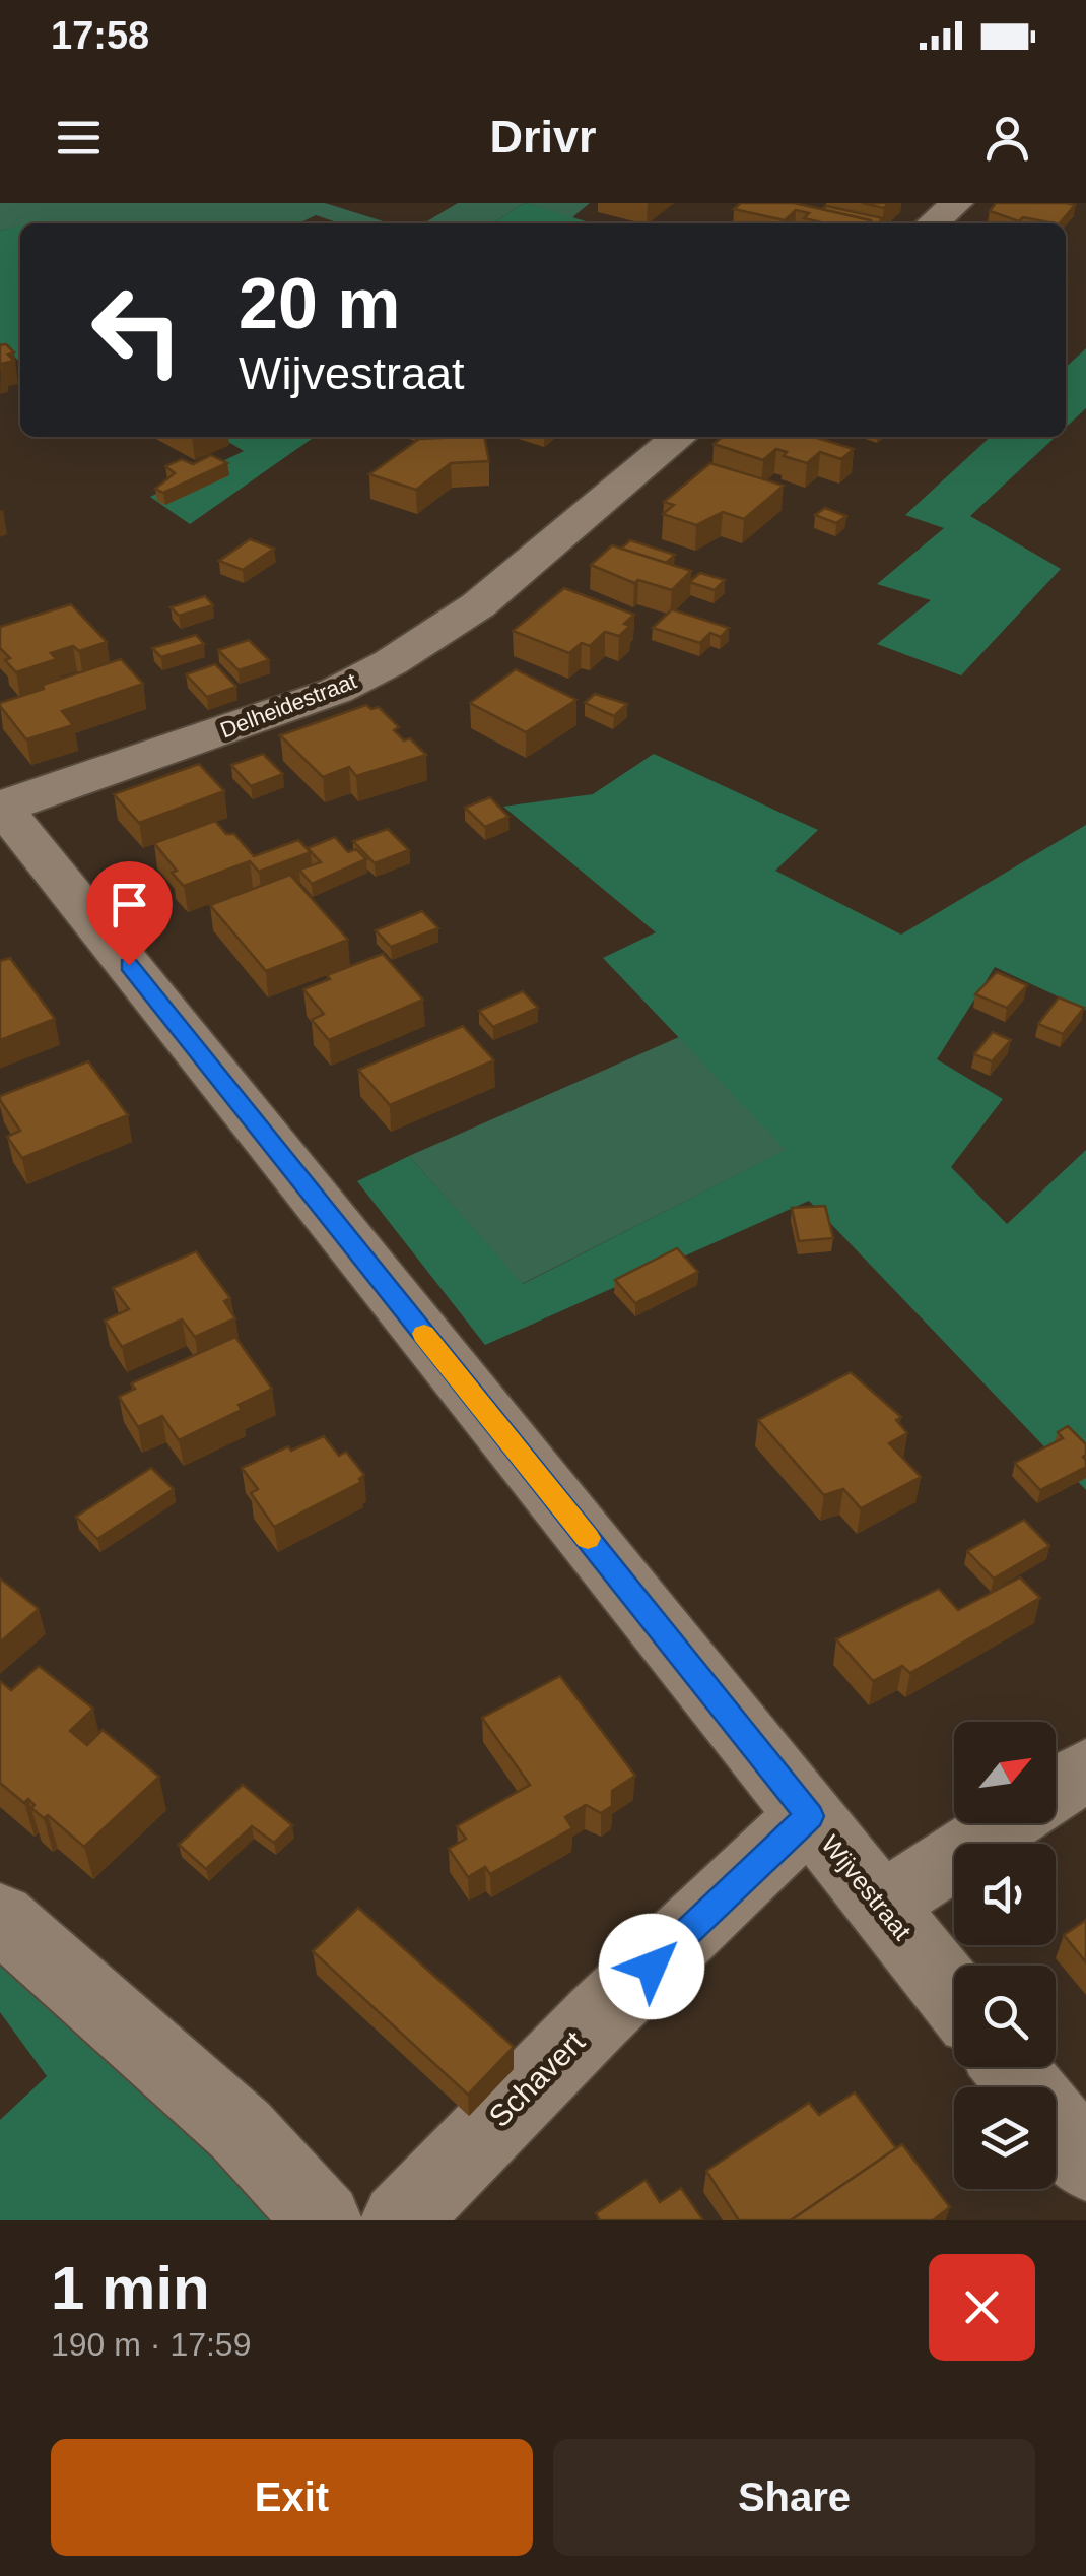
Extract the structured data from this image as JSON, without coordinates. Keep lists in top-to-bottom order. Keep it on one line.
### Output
{"streets":{"street":["Delheidestraat","Wijvestraat","Schavert"]},"crossings":[["Delheidestraat","Wijvestraat"],["Wijvestraat","Schavert"]],"north":"top right","page":{"status":"17:58","header":"Drivr","turn":["20 m","Wijvestraat"],"heading":["1 min","190 m · 17:59"],"buttons":["Exit","Share"]}}
